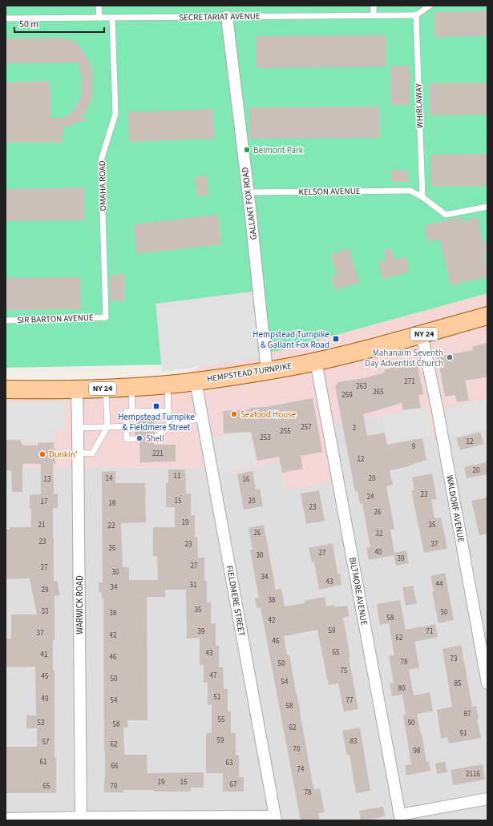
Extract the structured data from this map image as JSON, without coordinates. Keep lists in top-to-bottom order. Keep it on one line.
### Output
{"streets":{"main road":["NY 24","HEMPSTEAD TURNPIKE"],"street":["GALLANT FOX ROAD","WALDORF AVENUE","BILTMORE AVENUE","FIELDMERE STREET","WARWICK ROAD"],"lane":["SECRETARIAT AVENUE","WHIRLAWAY","OMAHA ROAD","KELSON AVENUE","SIR BARTON AVENUE"]},"crossings":[["SECRETARIAT AVENUE","WHIRLAWAY"],["SECRETARIAT AVENUE","OMAHA ROAD"],["SECRETARIAT AVENUE","GALLANT FOX ROAD"],["WHIRLAWAY","KELSON AVENUE"],["OMAHA ROAD","SIR BARTON AVENUE"],["KELSON AVENUE","GALLANT FOX ROAD"],["GALLANT FOX ROAD","HEMPSTEAD TURNPIKE"],["HEMPSTEAD TURNPIKE","WALDORF AVENUE"],["HEMPSTEAD TURNPIKE","BILTMORE AVENUE"],["HEMPSTEAD TURNPIKE","FIELDMERE STREET"],["HEMPSTEAD TURNPIKE","WARWICK ROAD"]],"places":{"other":["Belmont Park","Mahanaim Seventh Day Adventist Church","Seafood House","Shell","Dunkin'"],"transit":["Hempstead Turnpike & Gallant Fox Road","Hempstead Turnpike & Fieldmere Street"]},"house_numbers":["271","263","265","259","257","2","255","253","12","9","221","12","20","11","14","20","13","16","23","24","15","20","17","18","23","26","19","21","35","22","26","32","23","23","37","26","40","27","30","39","27","27","30","34","43","44","31","34","29","38","35","33","50","38","58","42","59","39","71","37","42","62","46","65","43","41","46","73","78","50","75","47","45","50","54","85","80","51","49","54","77","58","87","55","53","90","58","62","91","59","83","57","62","70","98","61","63","66","74","2116","19","15","67","65","70","78"],"scale_bar":"50 m"}
